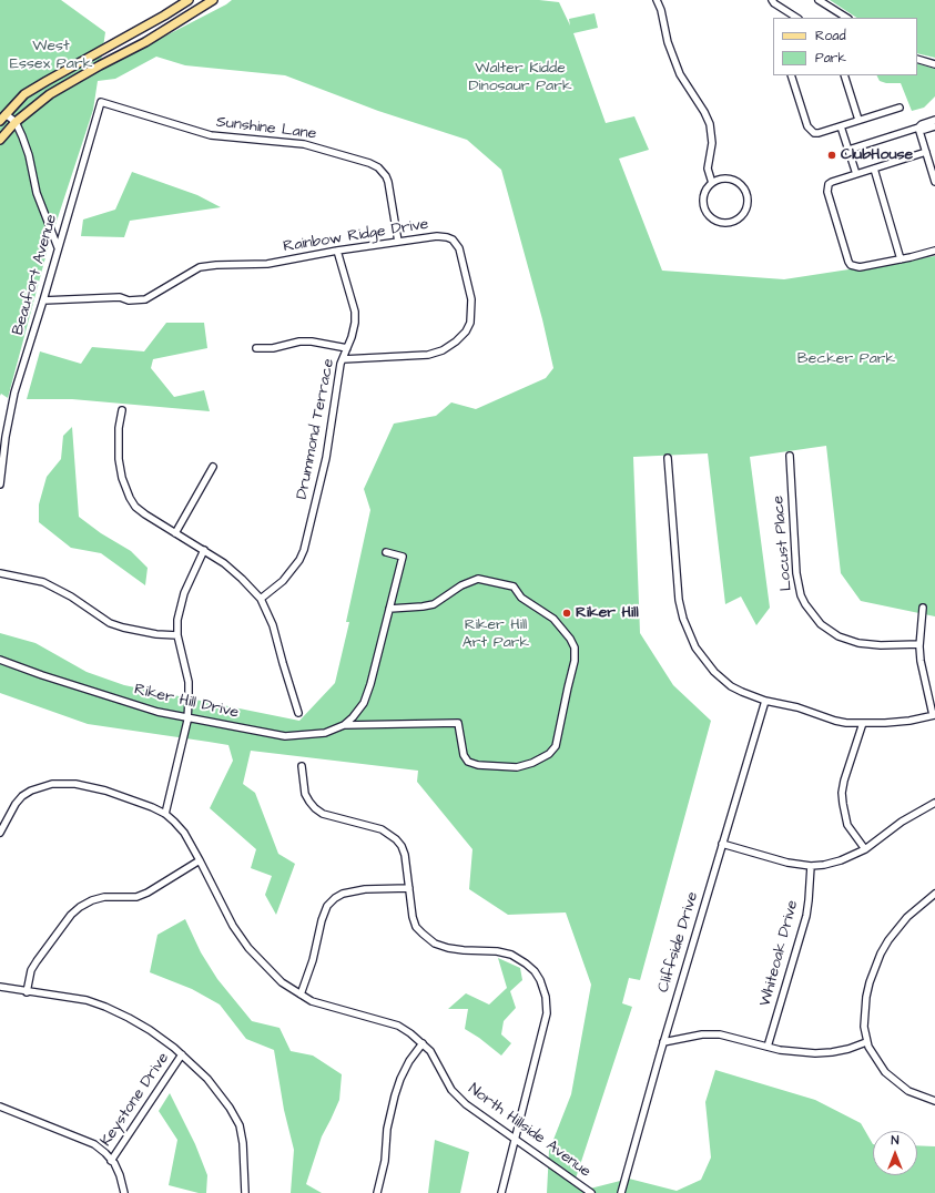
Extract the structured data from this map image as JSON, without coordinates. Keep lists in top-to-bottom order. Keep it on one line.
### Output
{"streets":{"street":["Sunshine Lane","Rainbow Ridge Drive","Beaufort Avenue","Drummond Terrace","Locust Place","Riker Hill Drive","Cliffside Drive","Whiteoak Drive","Keystone Drive","North Hillside Avenue"]},"crossings":[["Sunshine Lane","Rainbow Ridge Drive"],["Sunshine Lane","Beaufort Avenue"],["Rainbow Ridge Drive","Beaufort Avenue"],["Rainbow Ridge Drive","Drummond Terrace"]],"parks":["West Essex Park","Walter Kidde Dinosaur Park","Becker Park","Riker Hill Art Park"],"places":["ClubHouse","Riker Hill"],"legend":["Road","Park"],"north":"top"}
